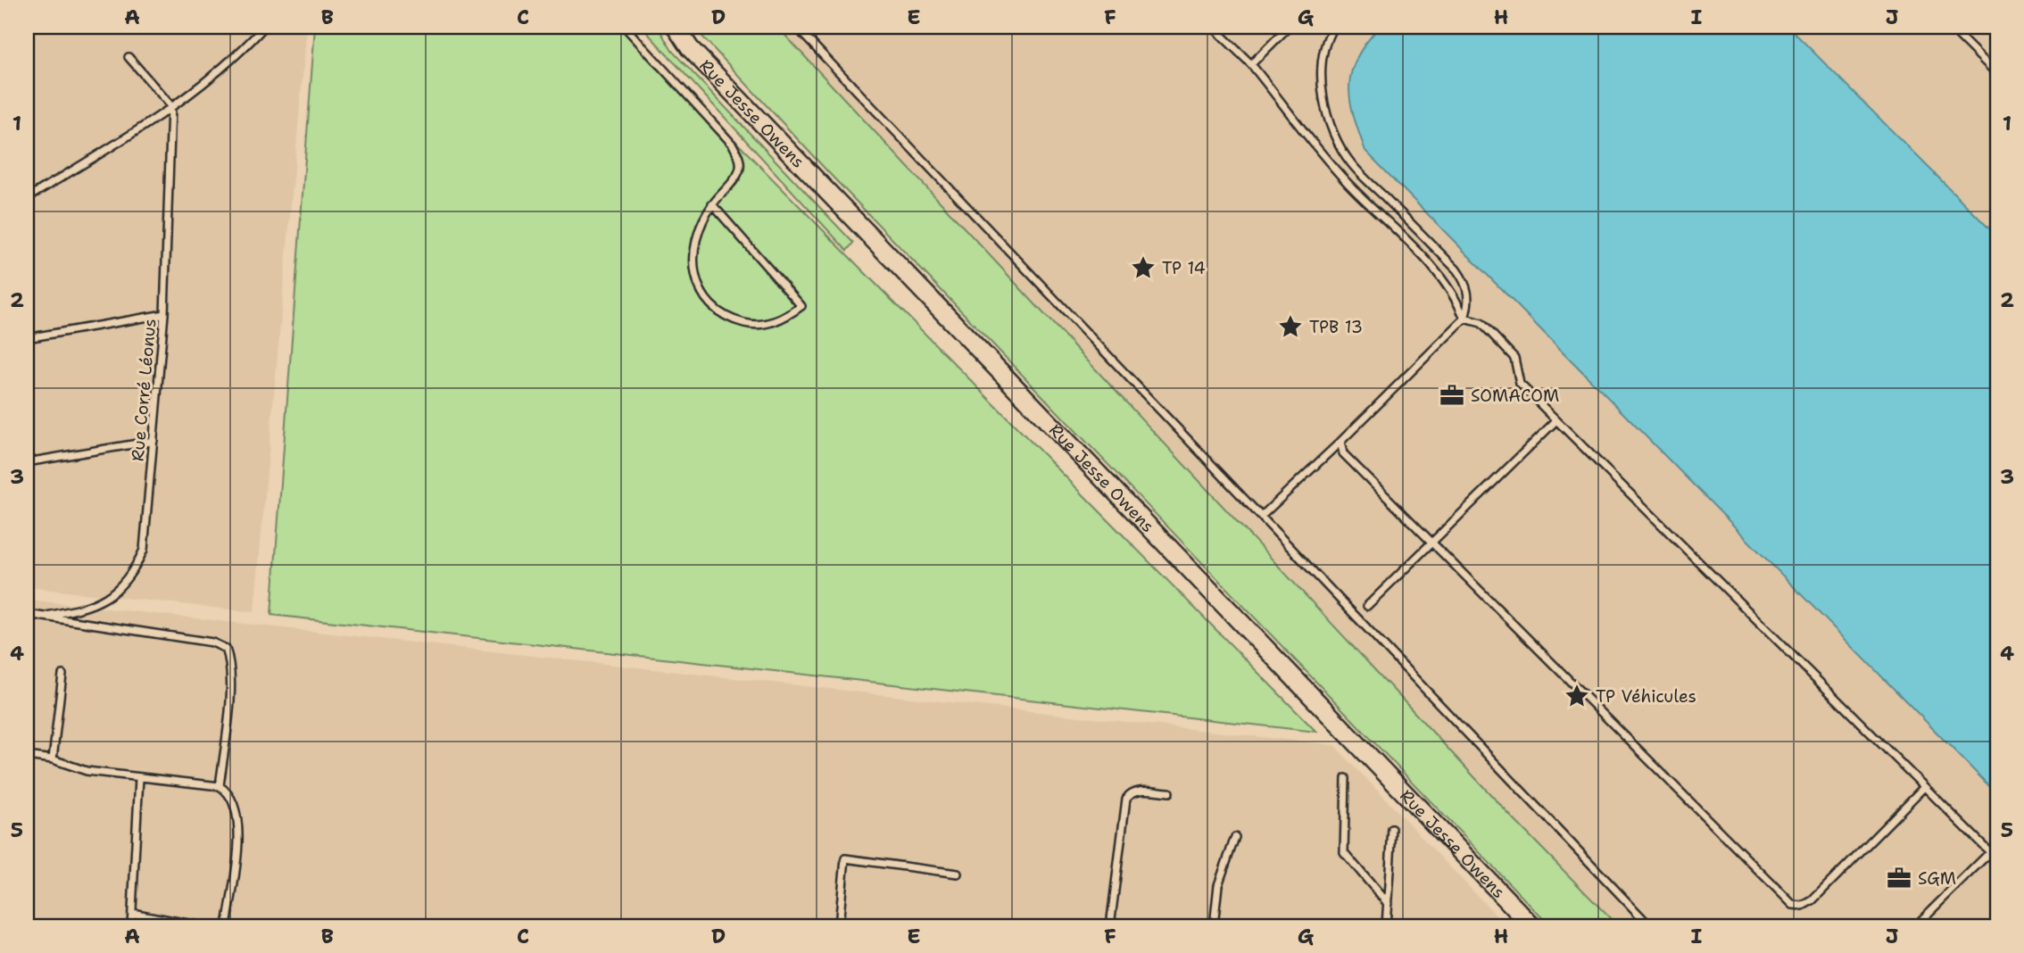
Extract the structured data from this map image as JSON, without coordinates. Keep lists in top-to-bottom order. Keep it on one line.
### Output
{"streets":{"main road":["Rue Jesse Owens"],"lane":["Rue Corré Léonus"]},"places":{"place":["TP 14","TPB 13","TP Véhicules"],"office":["SOMACOM","SGM"]},"grid":{"columns":["A","B","C","D","E","F","G","H","I","J"],"rows":["1","2","3","4","5"]}}
